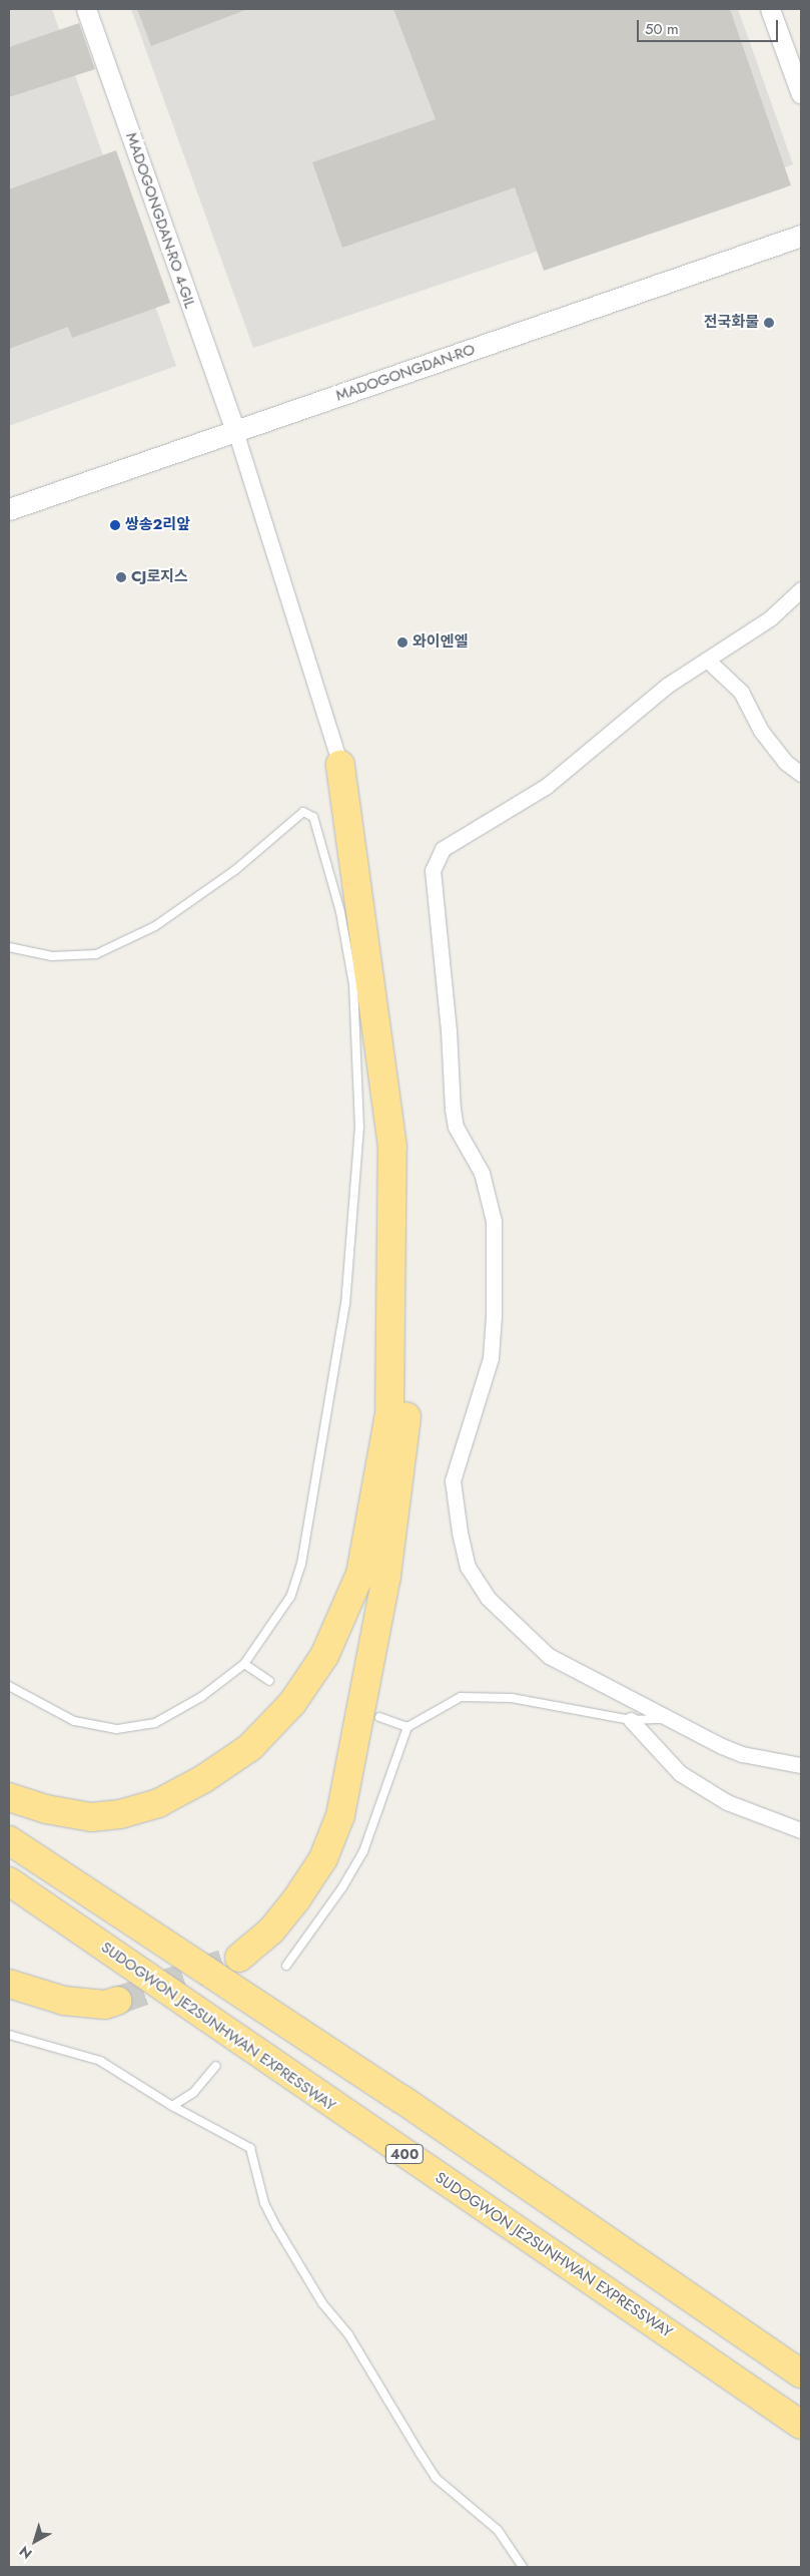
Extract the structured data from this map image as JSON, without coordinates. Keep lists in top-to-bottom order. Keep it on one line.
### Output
{"streets":{"highway":["SUDOGWON JE2SUNHWAN EXPRESSWAY","400"],"main road":["MADOGONGDAN-RO"],"street":["MADOGONGDAN-RO 4-GIL"]},"crossings":[["MADOGONGDAN-RO 4-GIL","MADOGONGDAN-RO"]],"places":["전국화물","쌍송2리앞","CJ로지스","와이엔엘"],"scale_bar":"50 m","north":"bottom left"}
